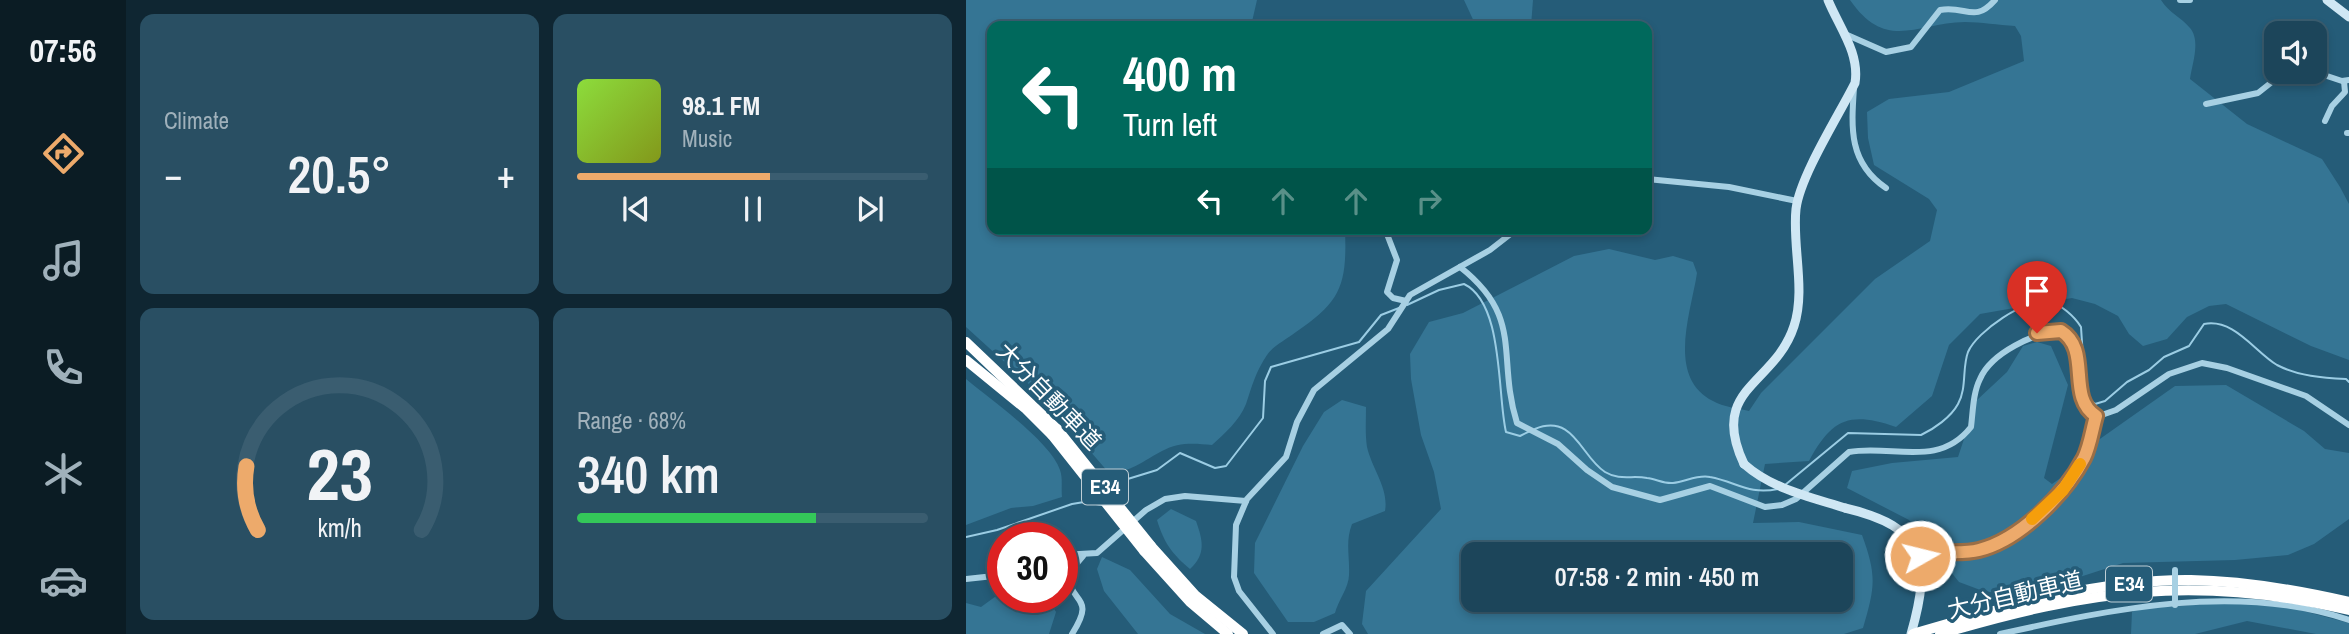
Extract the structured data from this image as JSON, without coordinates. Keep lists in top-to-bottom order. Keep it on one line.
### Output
{"streets":{"highway":["大分自動車道","E34"]},"page":{"tabs":"07:56","tile":["Climate",["Range · 68%","340 km"]],"turn":["400 m","Turn left"],"song":["98.1 FM","Music"],"heat":["−","20.5°","+"],"limit":"30","trip":"07:58 · 2 min · 450 m","gauge":["23","km/h"]}}
